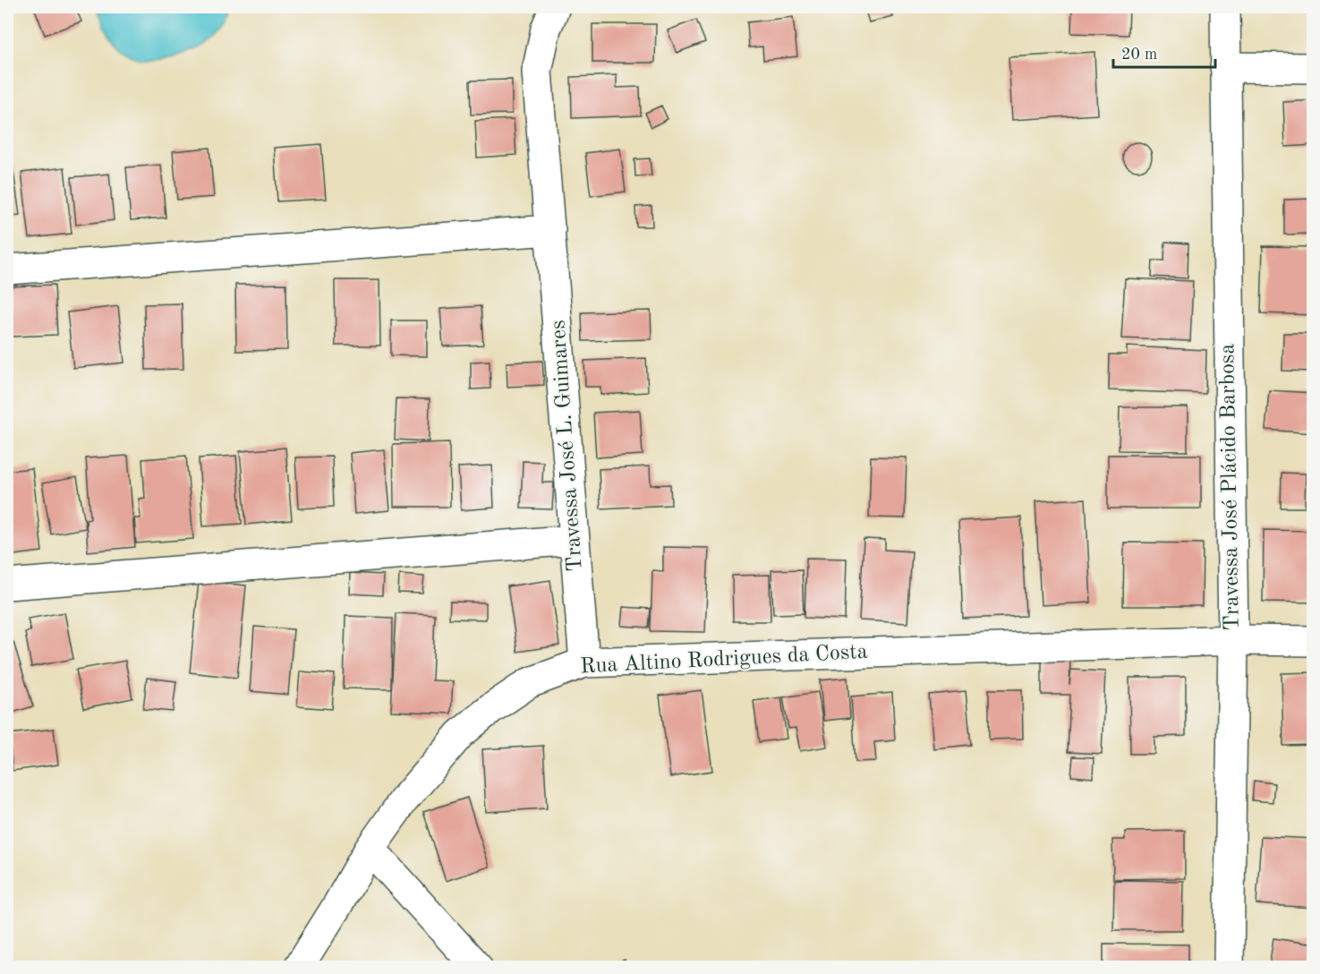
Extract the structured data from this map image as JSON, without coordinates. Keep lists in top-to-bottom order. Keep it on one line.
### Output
{"streets":{"street":["Travessa José L. Guimares","Travessa José Plácido Barbosa","Rua Altino Rodrigues da Costa"]},"crossings":[["Travessa José L. Guimares","Rua Altino Rodrigues da Costa"],["Travessa José Plácido Barbosa","Rua Altino Rodrigues da Costa"]],"scale_bar":"20 m"}
